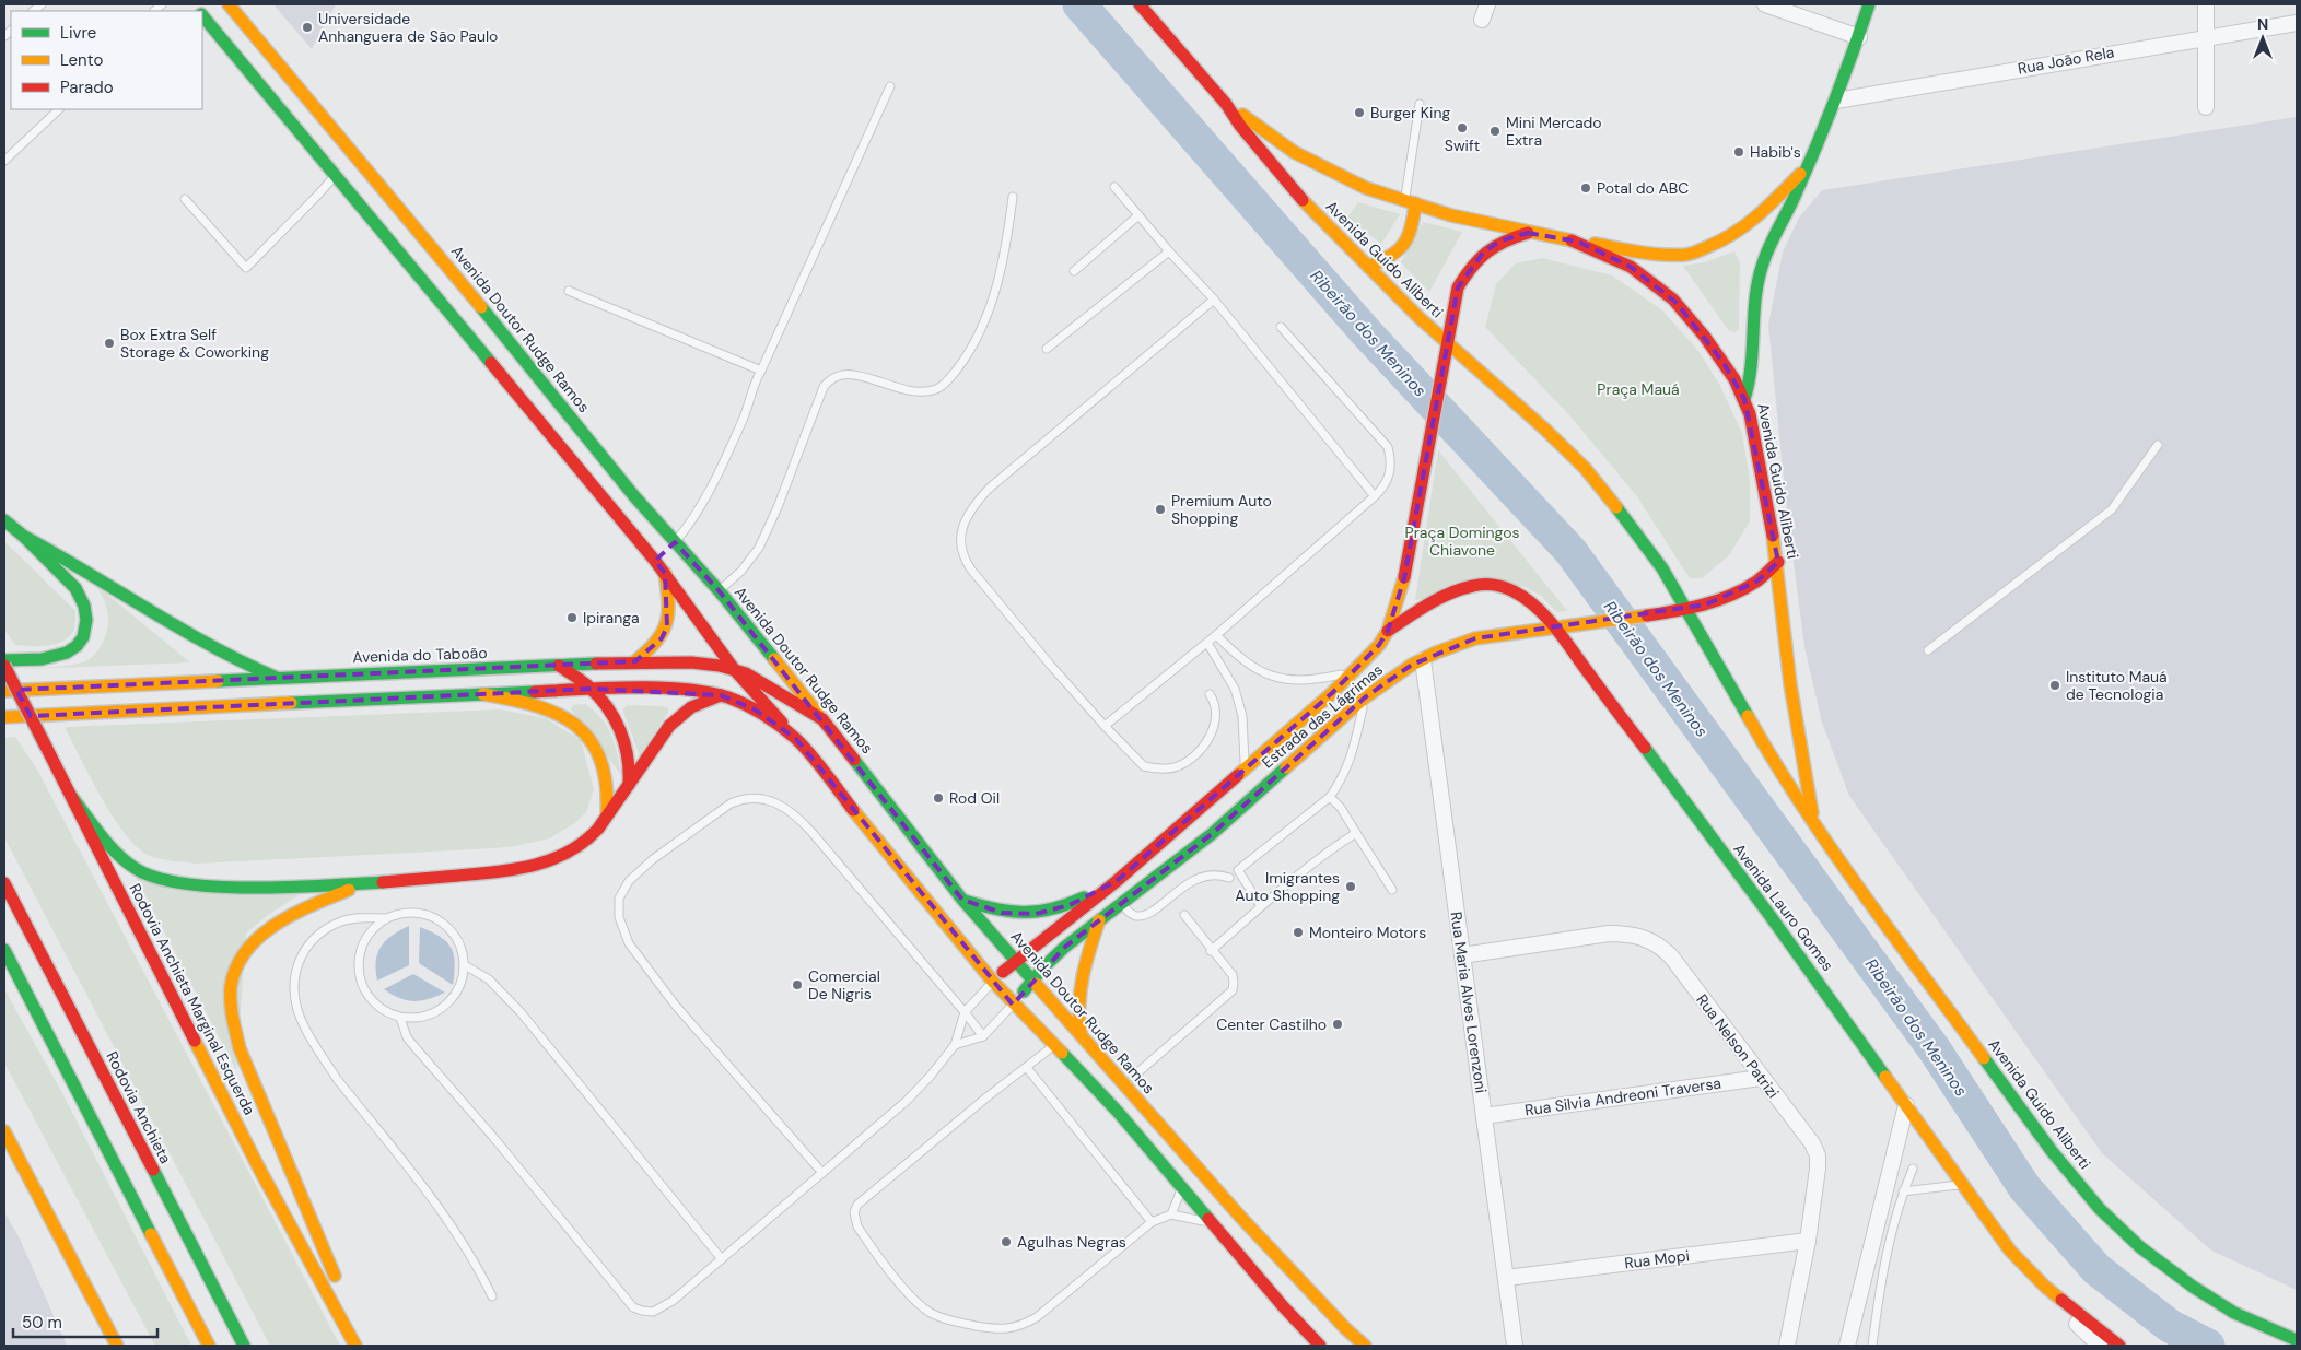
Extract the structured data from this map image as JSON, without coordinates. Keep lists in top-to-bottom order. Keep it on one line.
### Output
{"streets":{"main road":["Avenida Guido Aliberti","Avenida Doutor Rudge Ramos","Avenida do Taboão","Estrada das Lágrimas","Avenida Lauro Gomes","Rodovia Anchieta Marginal Esquerda","Rodovia Anchieta"],"street":["Rua João Rela","Rua Maria Alves Lorenzoni","Rua Nelson Patrizi","Rua Silvia Andreoni Traversa","Rua Mopi"]},"crossings":[["Avenida Guido Aliberti","Estrada das Lágrimas"],["Avenida Doutor Rudge Ramos","Avenida do Taboão"],["Avenida Doutor Rudge Ramos","Estrada das Lágrimas"],["Estrada das Lágrimas","Avenida Lauro Gomes"],["Estrada das Lágrimas","Rua Maria Alves Lorenzoni"],["Rua Maria Alves Lorenzoni","Rua Nelson Patrizi"],["Rua Maria Alves Lorenzoni","Rua Silvia Andreoni Traversa"],["Rua Maria Alves Lorenzoni","Rua Mopi"],["Rua Nelson Patrizi","Rua Silvia Andreoni Traversa"],["Rua Nelson Patrizi","Rua Mopi"]],"water":["Ribeirão dos Meninos"],"parks":["Praça Mauá","Praça Domingos Chiavone"],"places":["Universidade Anhanguera de São Paulo","Burger King","Swift","Mini Mercado Extra","Habib's","Potal do ABC","Box Extra Self Storage & Coworking","Premium Auto Shopping","Ipiranga","Instituto Mauá de Tecnologia","Rod Oil","Imigrantes Auto Shopping","Monteiro Motors","Comercial De Nigris","Center Castilho","Agulhas Negras"],"legend":["Livre","Lento","Parado"],"scale_bar":"50 m","north":"top"}
